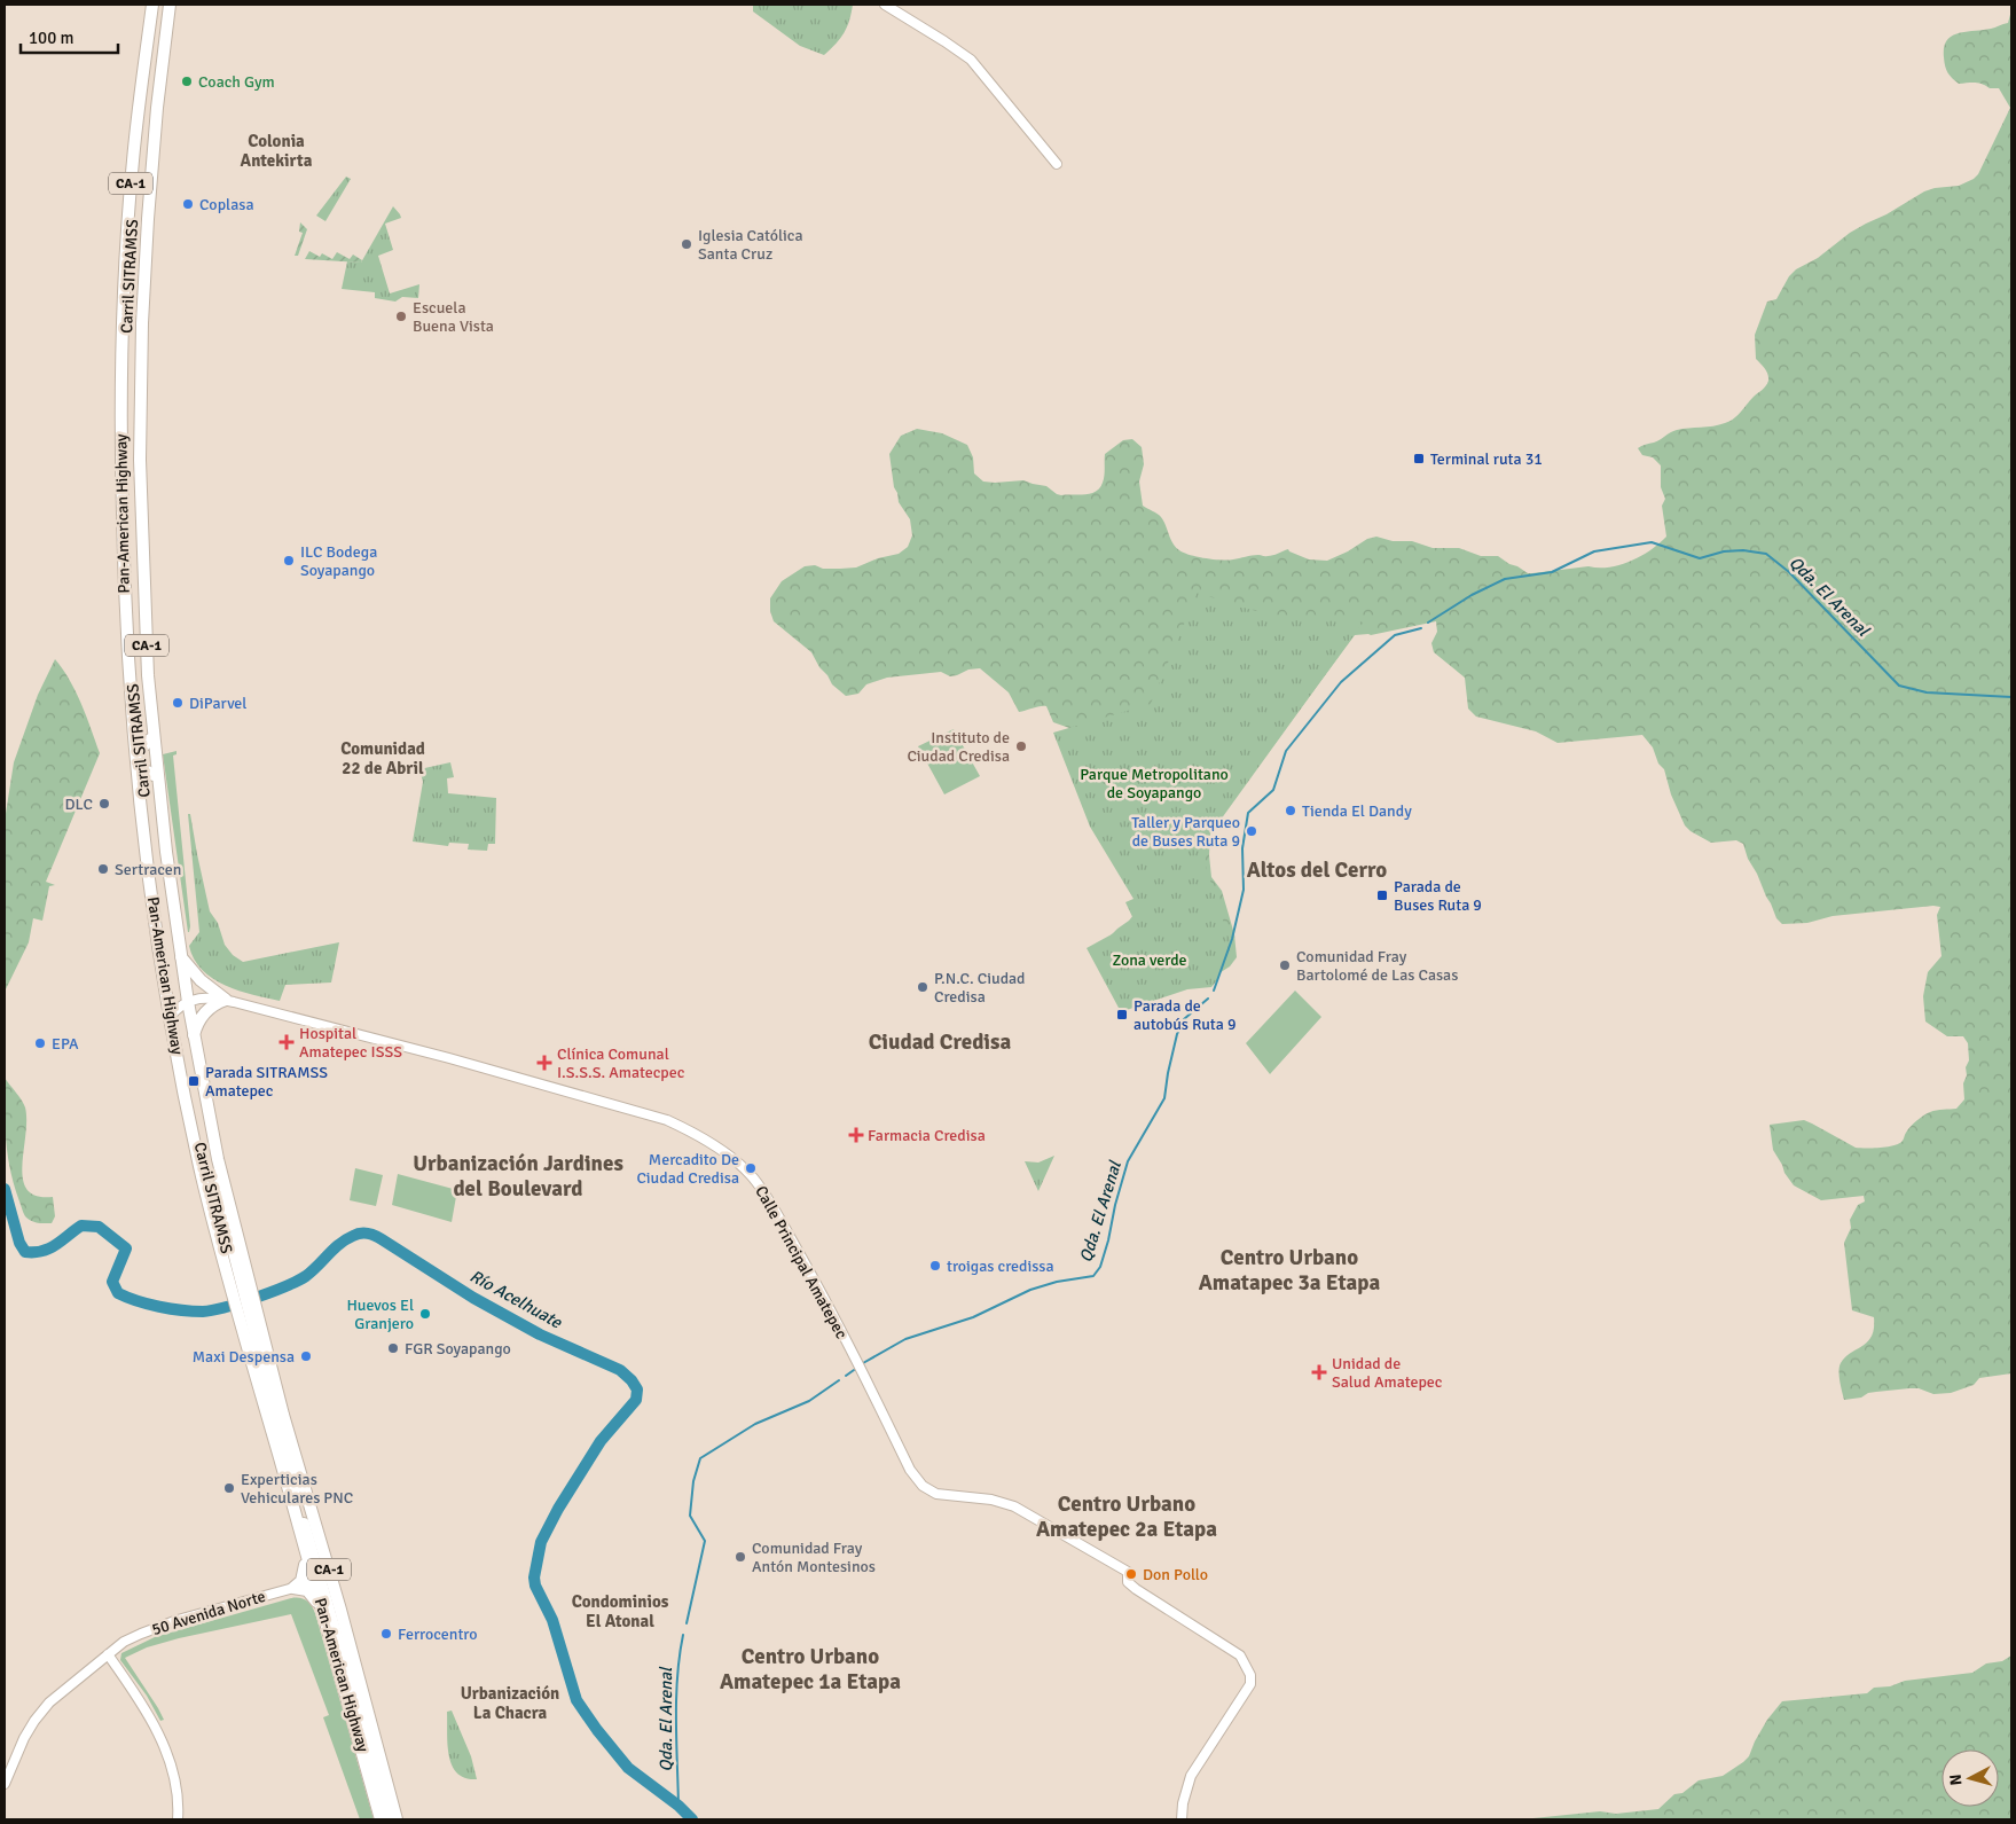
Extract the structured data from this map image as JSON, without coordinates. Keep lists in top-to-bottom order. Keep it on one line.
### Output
{"streets":{"main road":["CA-1","Carril SITRAMSS","Pan-American Highway"],"street":["Calle Principal Amatepec","50 Avenida Norte"]},"crossings":[["Carril SITRAMSS","Pan-American Highway"],["Carril SITRAMSS","Calle Principal Amatepec"],["Pan-American Highway","Calle Principal Amatepec"],["Pan-American Highway","50 Avenida Norte"]],"districts":["Colonia Antekirta","Comunidad 22 de Abril","Altos del Cerro","Ciudad Credisa","Urbanización Jardines del Boulevard","Centro Urbano Amatapec 3a Etapa","Centro Urbano Amatepec 2a Etapa","Condominios El Atonal","Centro Urbano Amatepec 1a Etapa","Urbanización La Chacra"],"water":["Qda. El Arenal","Río Acelhuate"],"parks":["Parque Metropolitano de Soyapango","Zona verde"],"places":{"other":["Coach Gym","Coplasa","Iglesia Católica Santa Cruz","Escuela Buena Vista","ILC Bodega Soyapango","DiParvel","Instituto de Ciudad Credisa","DLC","Tienda El Dandy","Taller y Parqueo de Buses Ruta 9","Sertracen","Comunidad Fray Bartolomé de Las Casas","P.N.C. Ciudad Credisa","EPA","Mercadito De Ciudad Credisa","troigas credissa","Huevos El Granjero","FGR Soyapango","Maxi Despensa","Experticias Vehiculares PNC","Comunidad Fray Antón Montesinos","Don Pollo","Ferrocentro"],"transit":["Terminal ruta 31","Parada de Buses Ruta 9","Parada de autobús Ruta 9","Parada SITRAMSS Amatepec"],"health":["Hospital Amatepec ISSS","Clínica Comunal I.S.S.S. Amatecpec","Farmacia Credisa","Unidad de Salud Amatepec"]},"scale_bar":"100 m","north":"left"}
